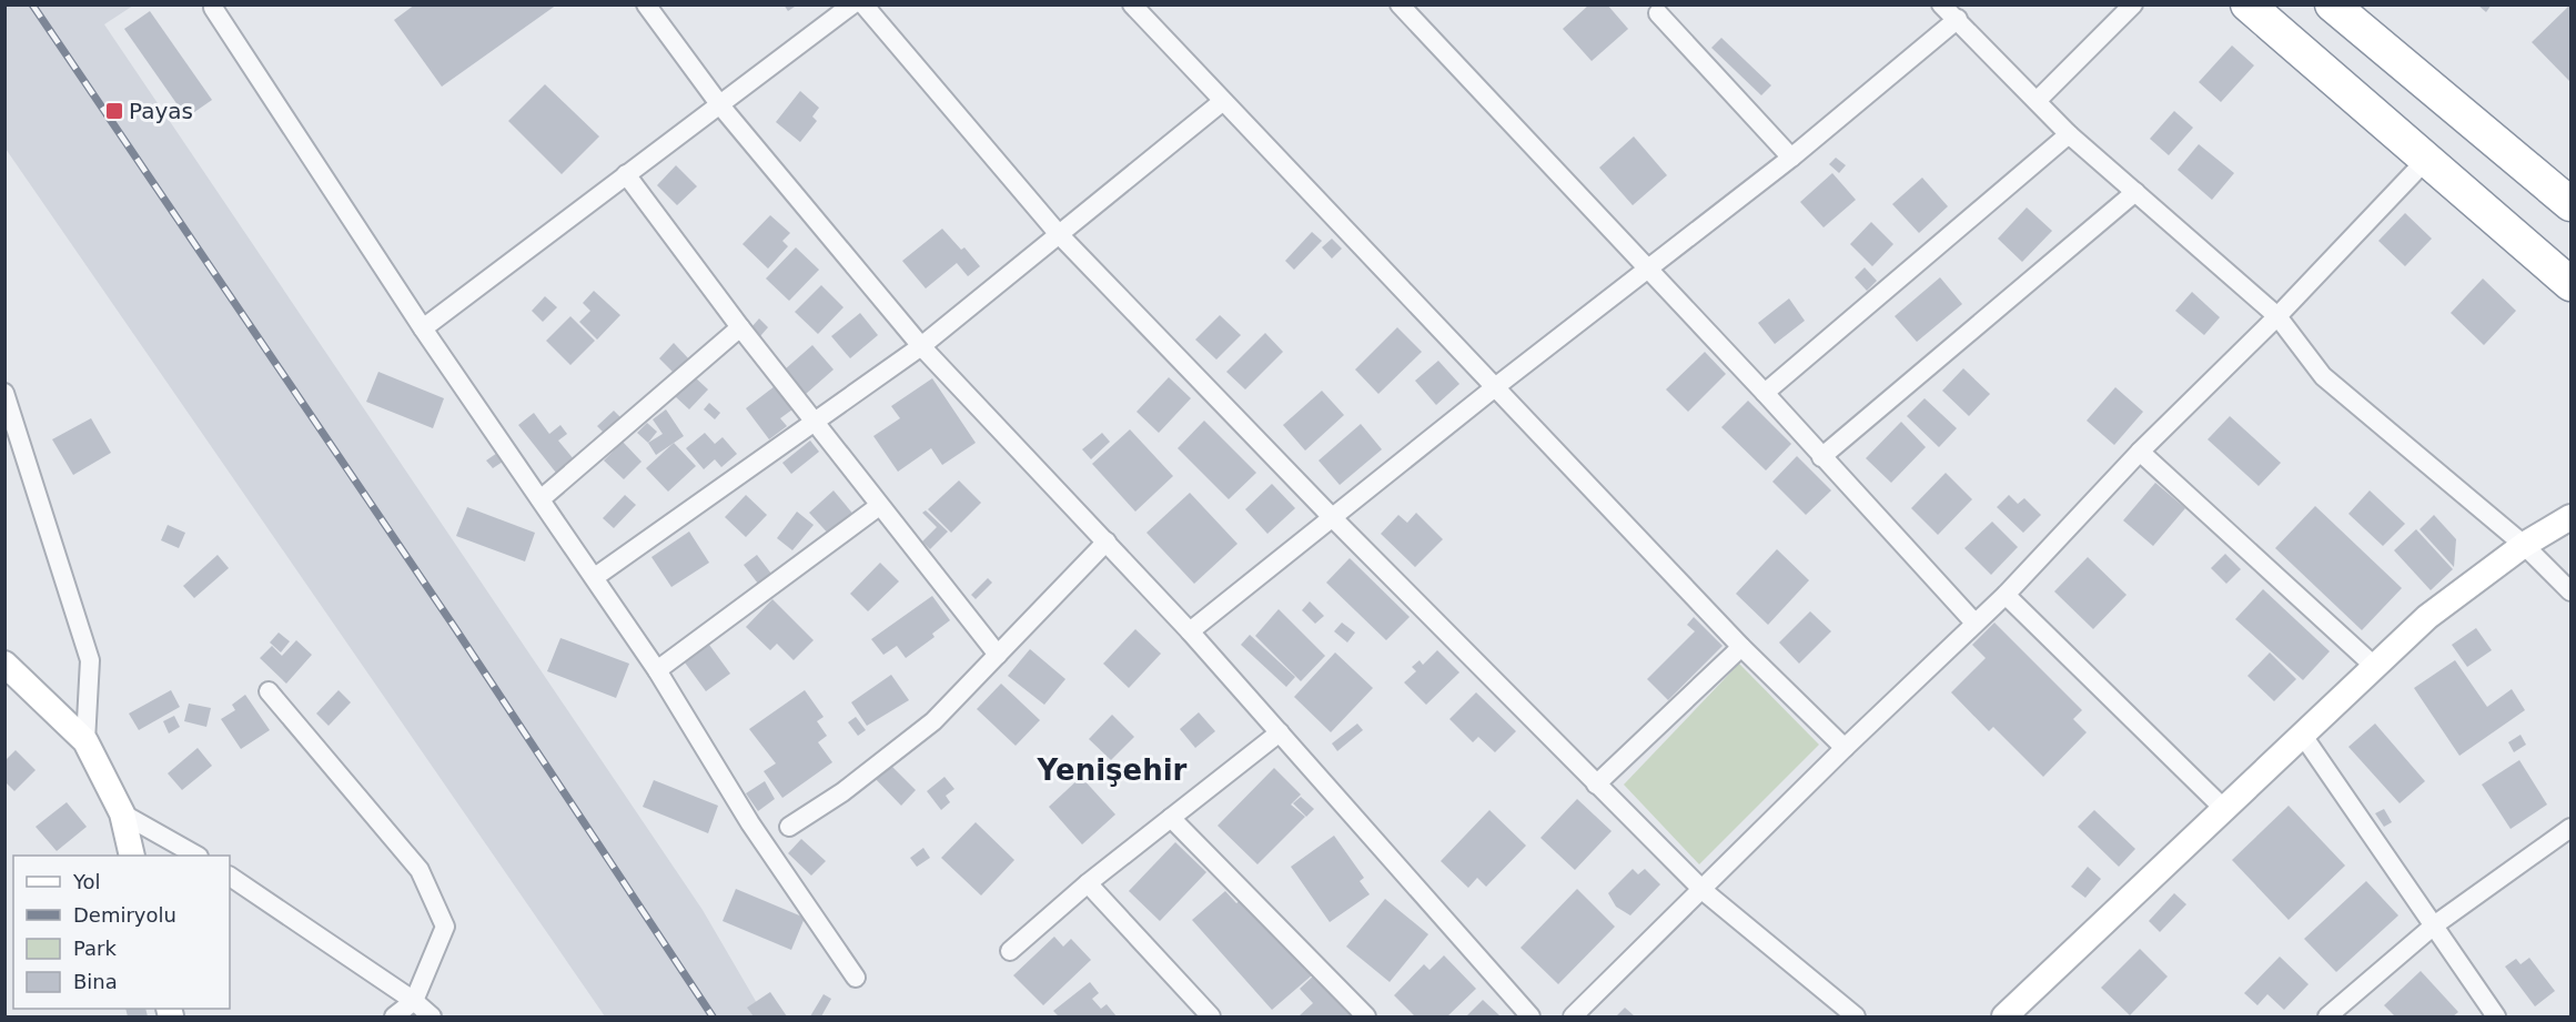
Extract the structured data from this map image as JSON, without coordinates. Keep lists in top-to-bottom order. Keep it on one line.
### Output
{"districts":["Yenişehir"],"places":{"transit":["Payas"]},"legend":["Yol","Demiryolu","Park","Bina"]}
